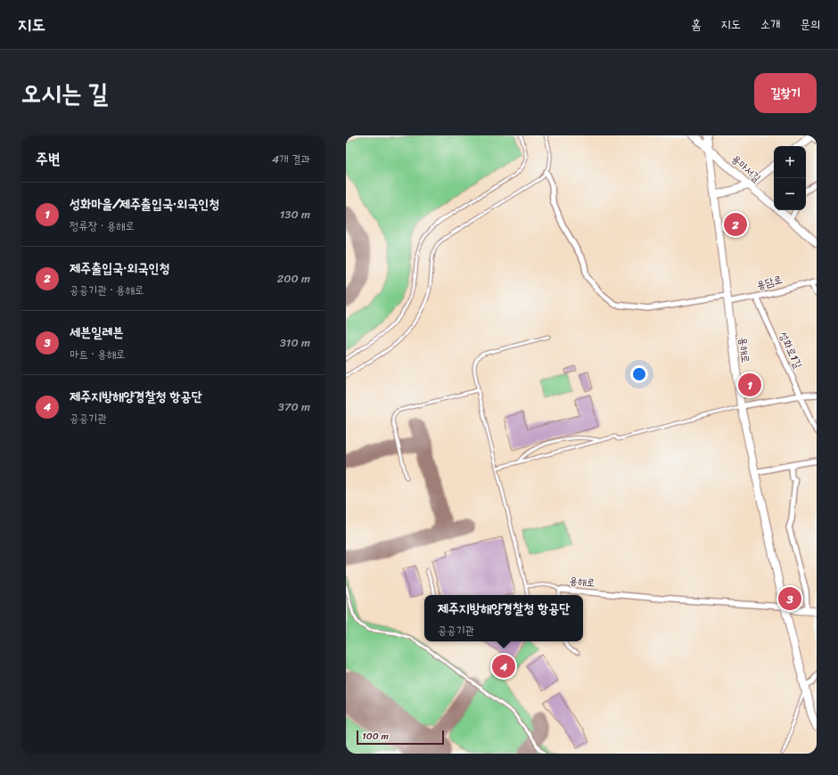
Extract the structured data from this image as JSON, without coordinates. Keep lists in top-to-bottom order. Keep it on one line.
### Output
{"streets":{"main road":["용마서길","용해로"],"street":["용담로","성화로1길"]},"crossings":[["용마서길","용해로"],["용담로","용해로"],["용담로","성화로1길"]],"scale_bar":"100 m","page":{"header":"지도","nav":["홈","지도","소개","문의"],"title":"오시는 길","buttons":"길찾기","heading":["주변","4개 결과"],"map_buttons":["+","−"],"list":[{"mark":"1","name":"성화마을/제주출입국·외국인청","note":"정류장 · 용해로","value":"130 m"},{"mark":"2","name":"제주출입국·외국인청","note":"공공기관 · 용해로","value":"200 m"},{"mark":"3","name":"세븐일레븐","note":"마트 · 용해로","value":"310 m"},{"mark":"4","name":"제주지방해양경찰청 항공단","note":"공공기관","value":"370 m"}],"pins":["2","1","3","4"],"popup":["제주지방해양경찰청 항공단","공공기관"],"scale":"100 m"}}
